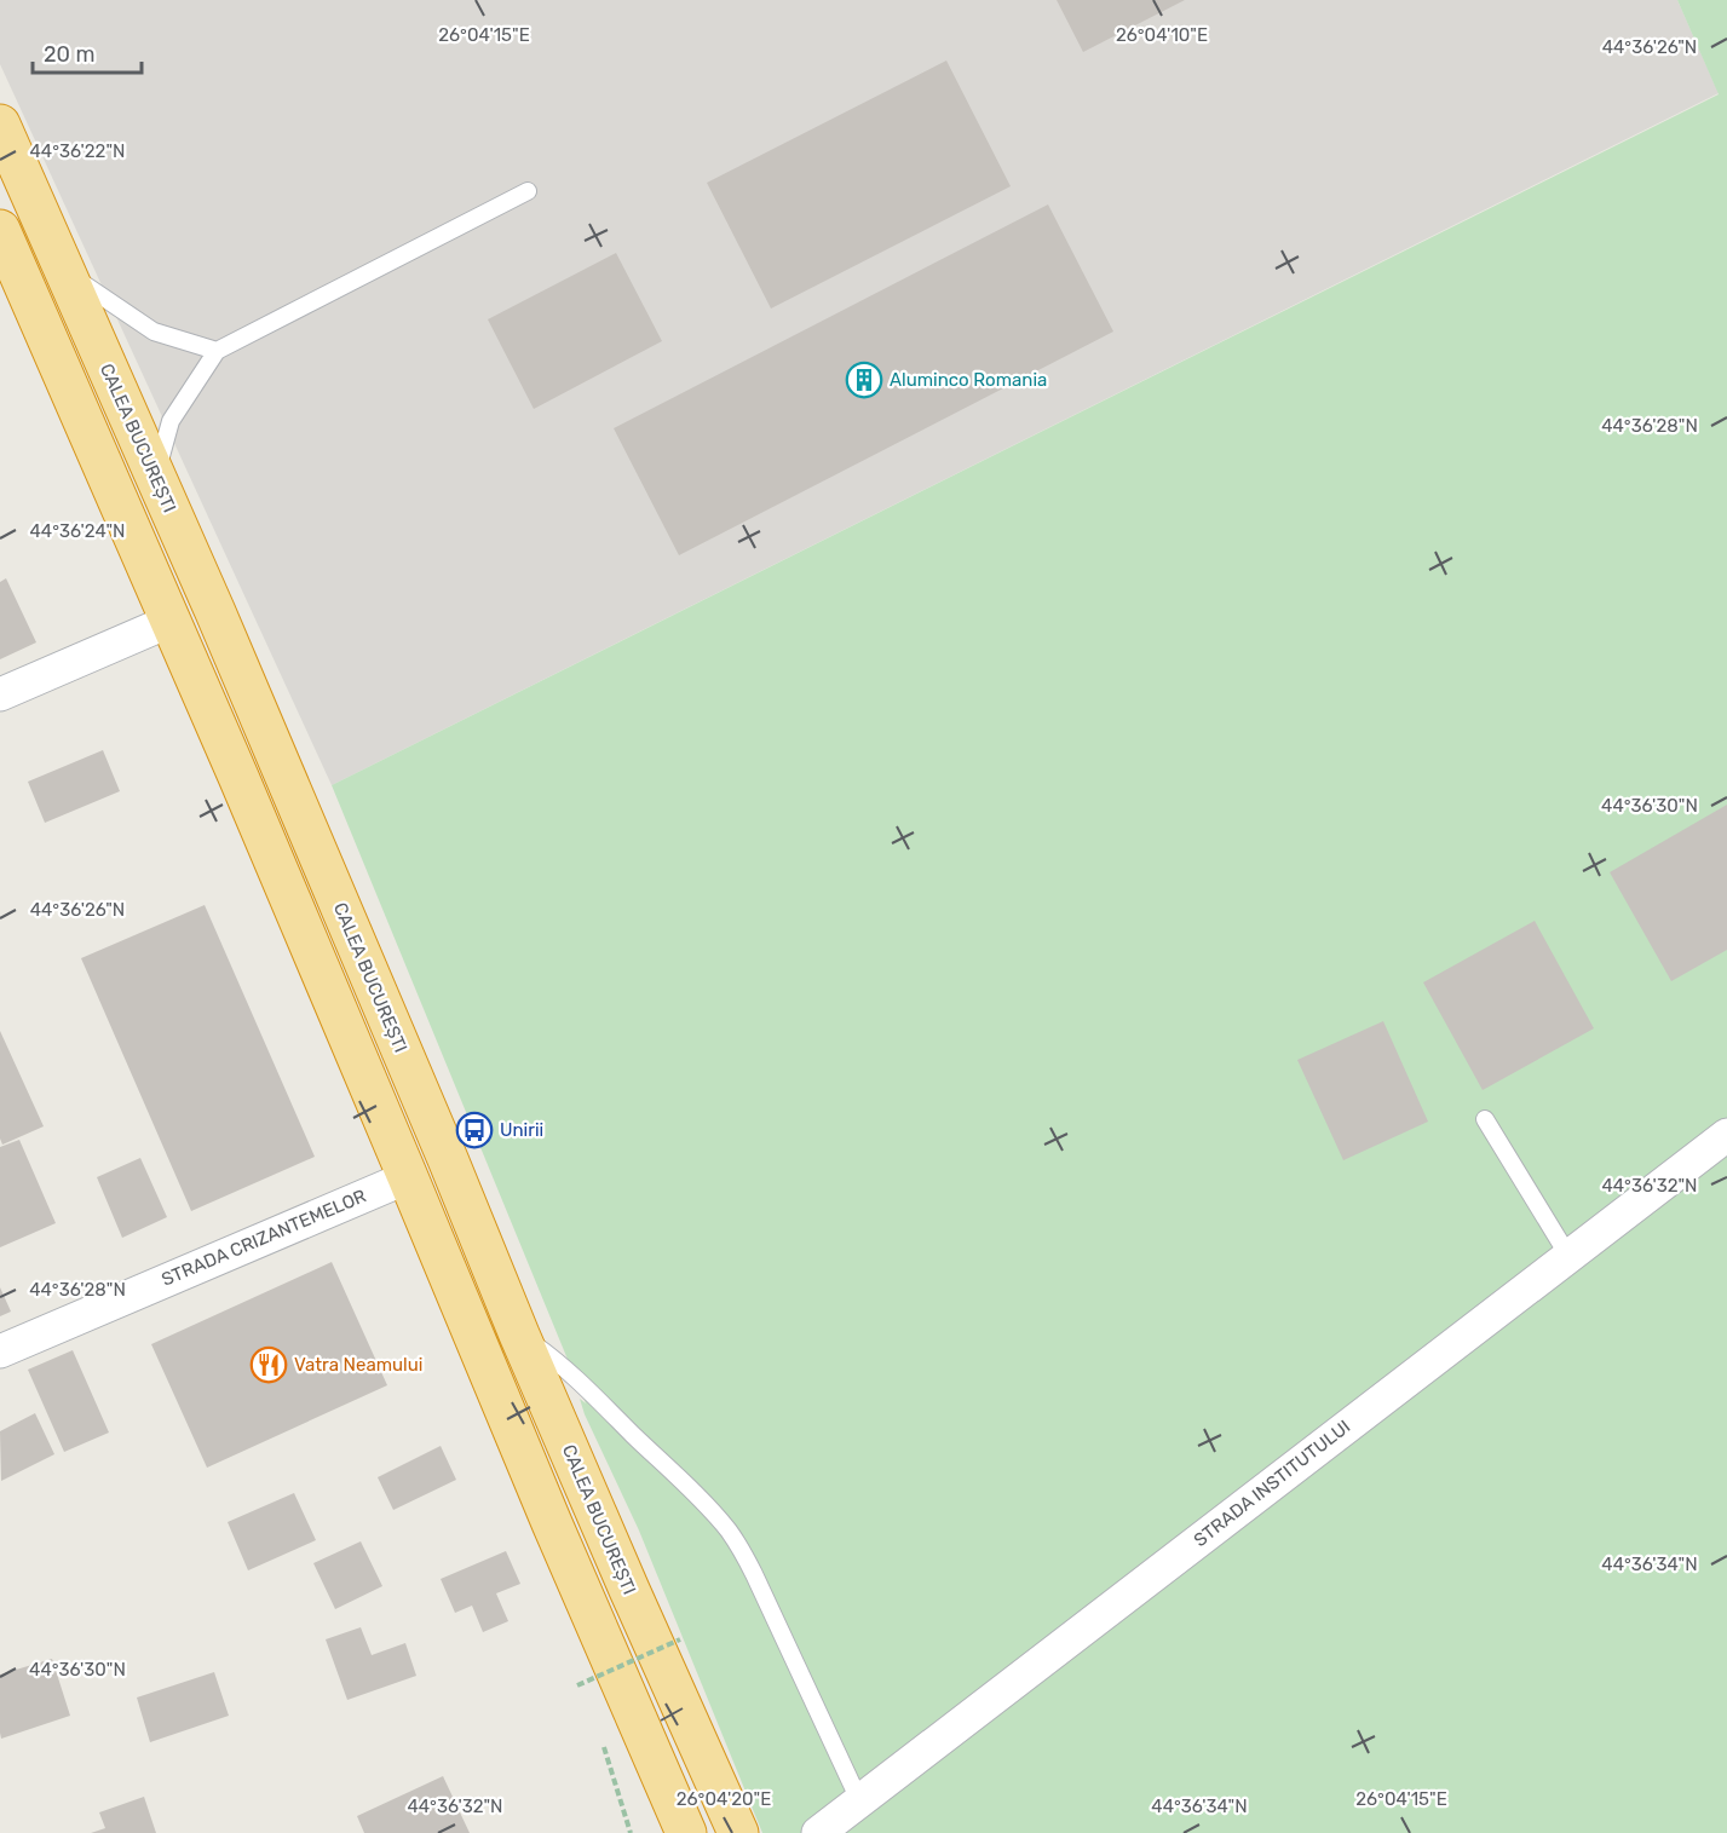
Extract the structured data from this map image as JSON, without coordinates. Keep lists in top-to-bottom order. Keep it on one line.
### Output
{"streets":{"highway":["CALEA BUCUREȘTI"],"street":["STRADA CRIZANTEMELOR","STRADA INSTITUTULUI"]},"places":{"building":["Aluminco Romania"],"bus stop":["Unirii"],"restaurant":["Vatra Neamului"]},"scale_bar":"20 m","coordinates":["26°04'15\"E","26°04'10\"E","44°36'26\"N","44°36'22\"N","44°36'28\"N","44°36'24\"N","44°36'30\"N","44°36'32\"N","44°36'34\"N","26°04'20\"E"]}
